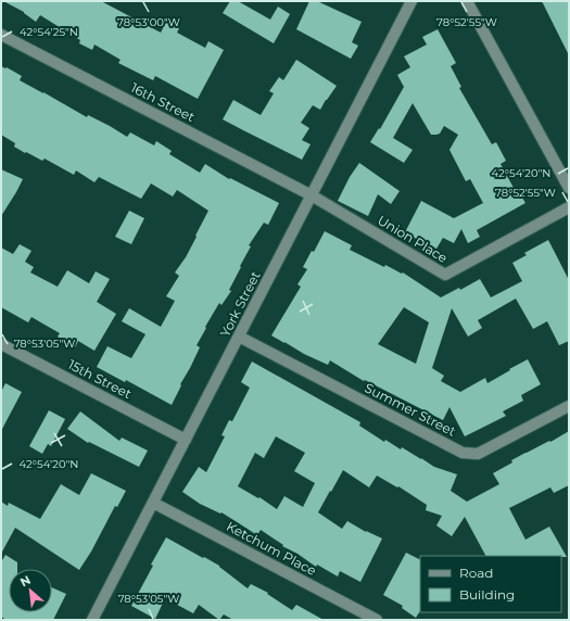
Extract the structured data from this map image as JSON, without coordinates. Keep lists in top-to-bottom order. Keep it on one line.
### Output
{"streets":{"street":["16th Street","Union Place","York Street","15th Street","Summer Street","Ketchum Place"]},"crossings":[["16th Street","Union Place"],["16th Street","York Street"],["Union Place","York Street"],["York Street","15th Street"],["York Street","Summer Street"],["York Street","Ketchum Place"]],"legend":["Road","Building"],"north":"top left","coordinates":["78°53'00\"W","78°52'55\"W","42°54'25\"N","42°54'20\"N","78°53'05\"W"]}
